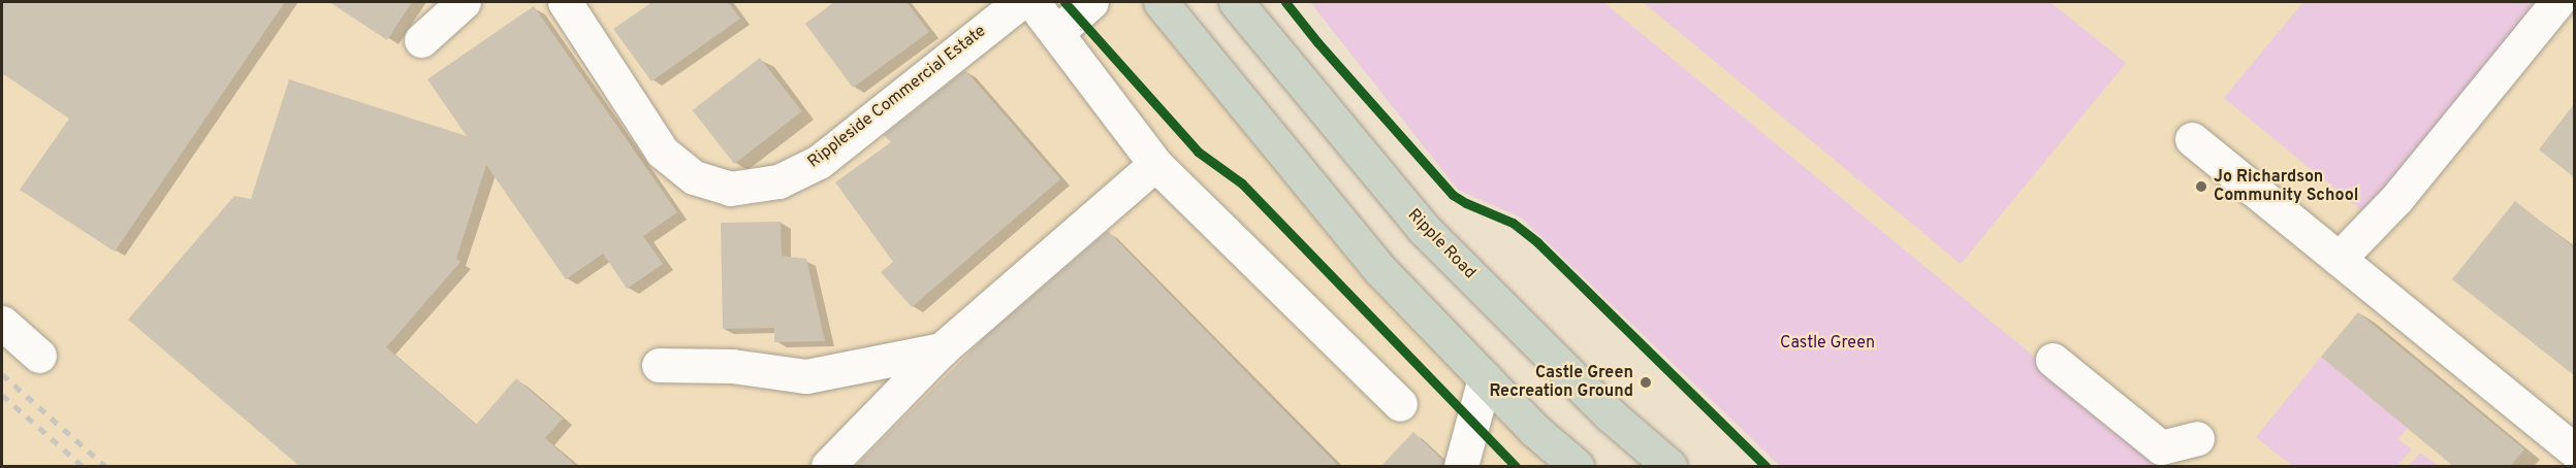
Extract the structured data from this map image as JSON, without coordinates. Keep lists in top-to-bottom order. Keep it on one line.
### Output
{"streets":{"highway":["Ripple Road"],"lane":["Rippleside Commercial Estate"]},"parks":["Castle Green"],"places":["Jo Richardson Community School","Castle Green Recreation Ground"]}
